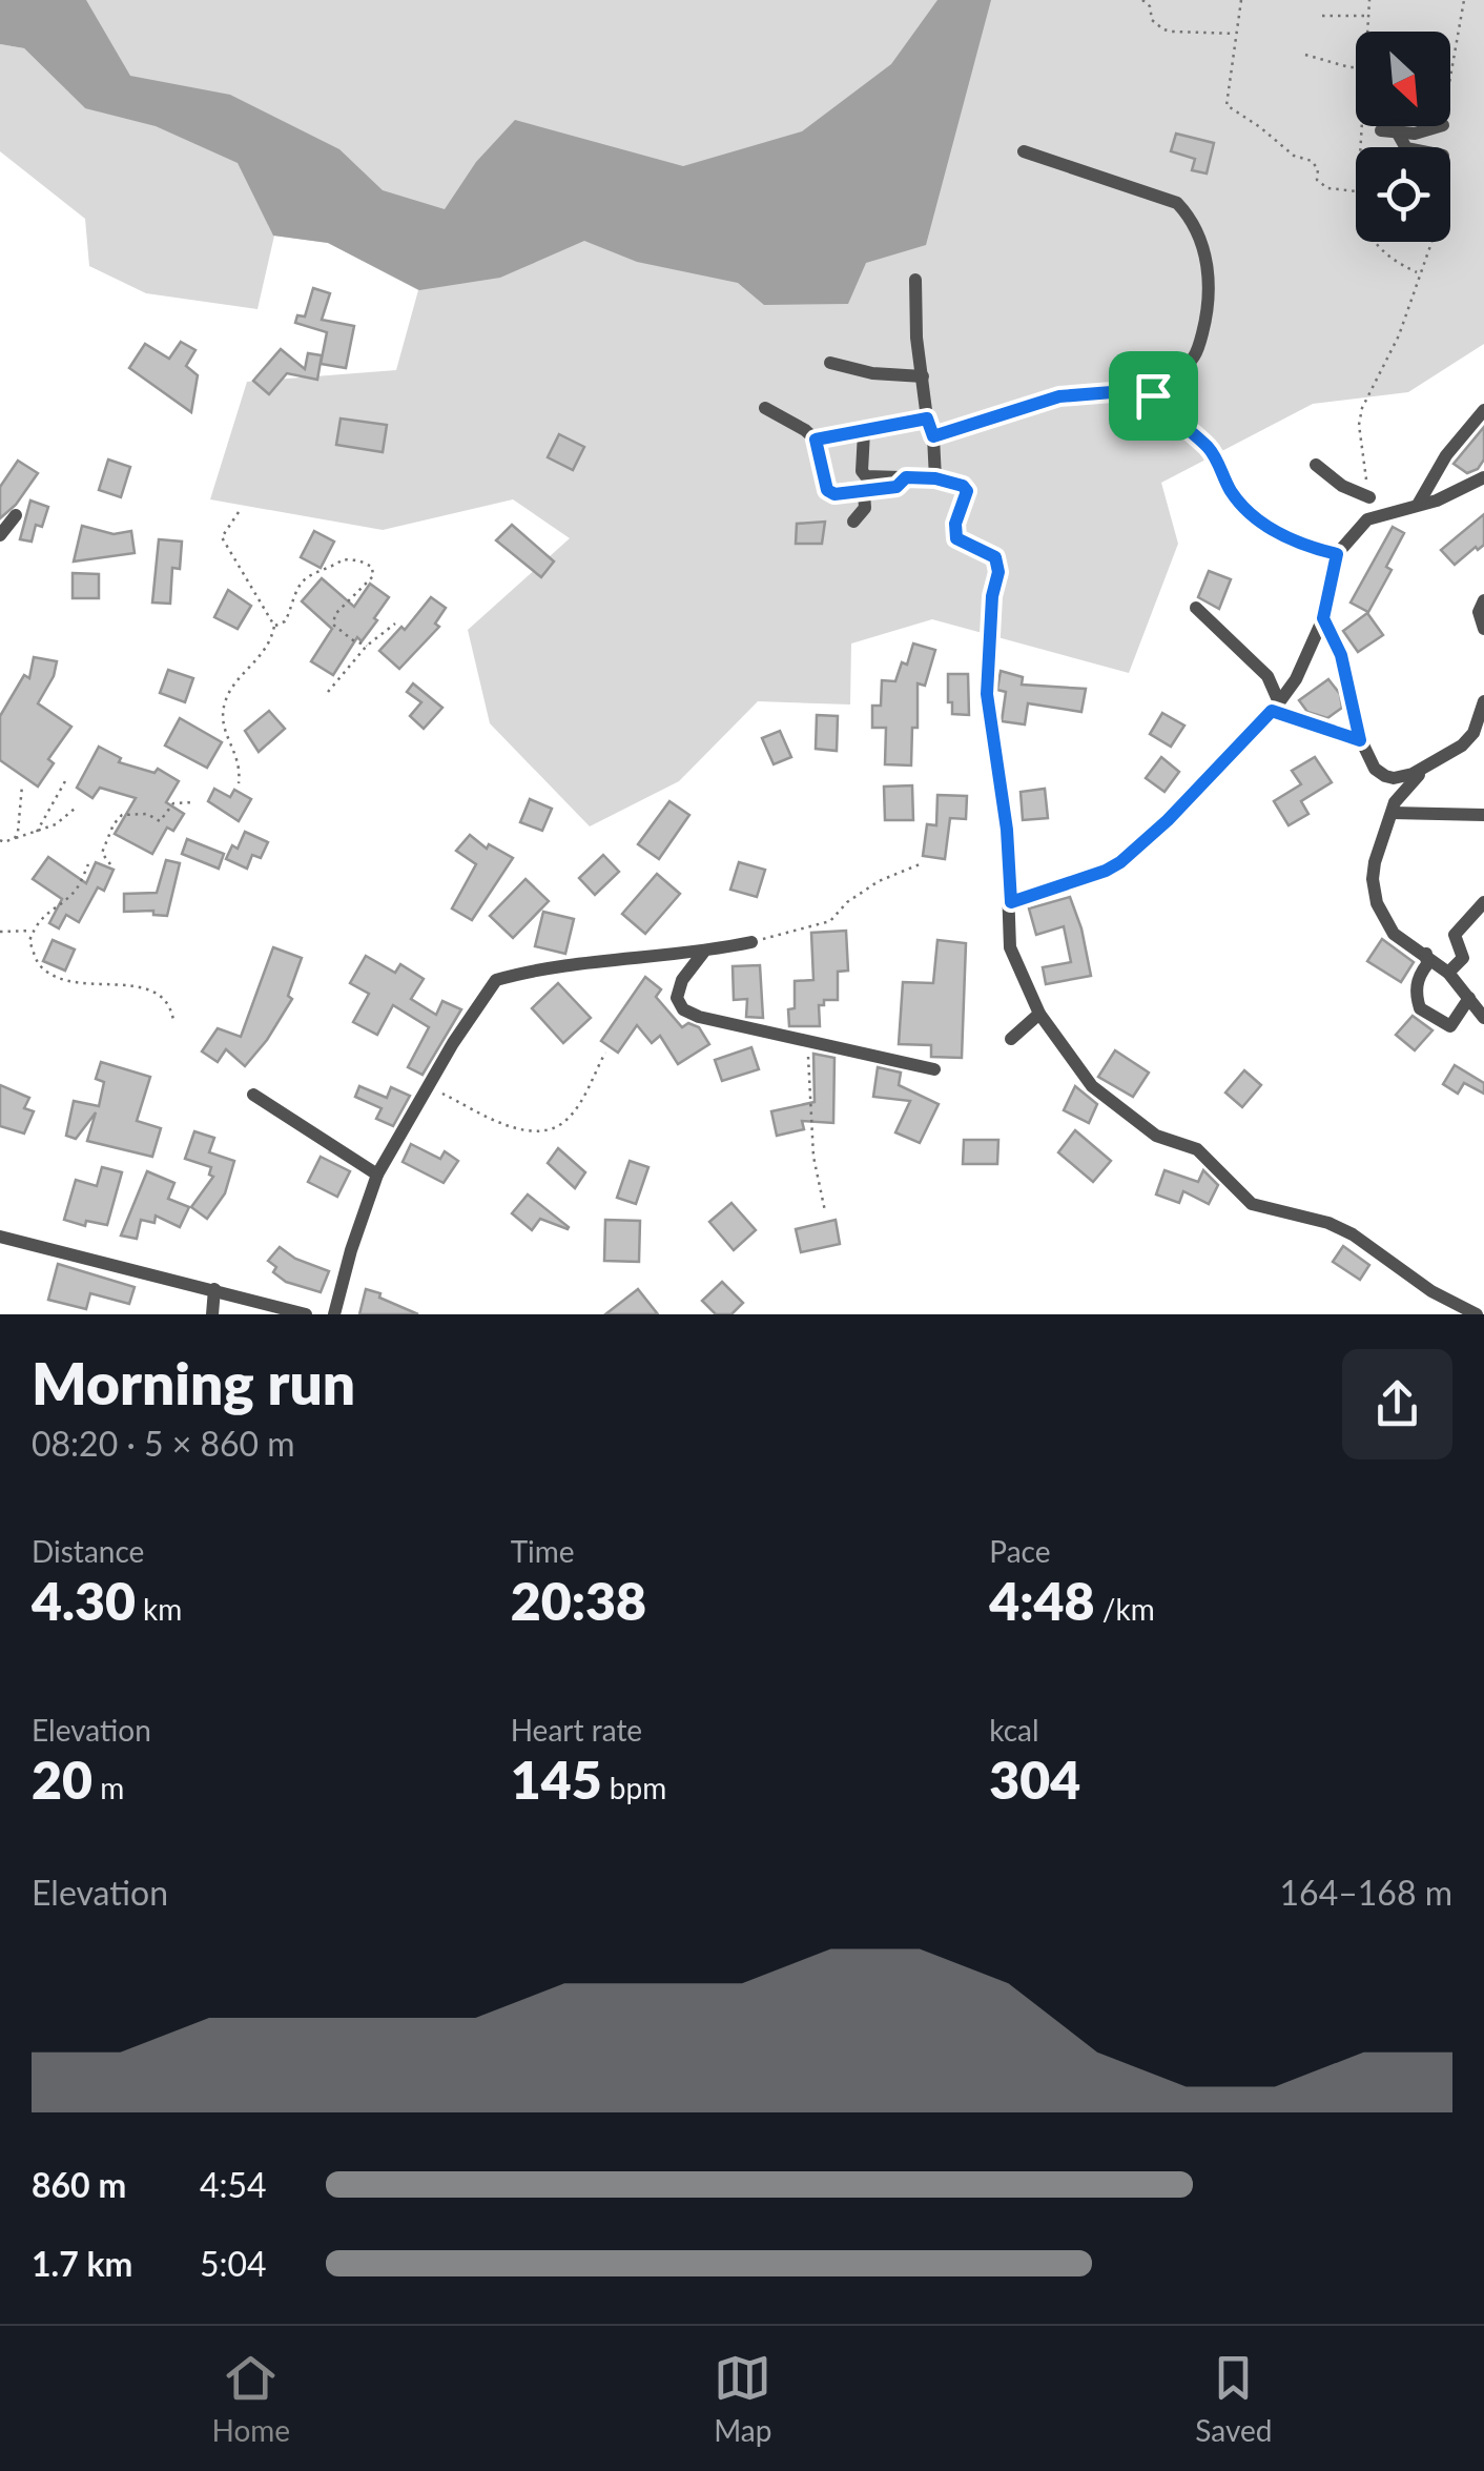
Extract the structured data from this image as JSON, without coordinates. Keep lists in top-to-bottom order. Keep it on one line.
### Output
{"north":"bottom right","page":{"heading":["Morning run","08:20 · 5 × 860 m"],"stats":[["Distance","4.30 km"],["Time","20:38"],["Pace","4:48 /km"],["Elevation","20 m"],["Heart rate","145 bpm"],["kcal","304"]],"chart":["Elevation","164–168 m"],"list":[{"name":"860 m","note":"4:54"},{"name":"1.7 km","note":"5:04"}],"tabs":["Home","Map","Saved"]}}
